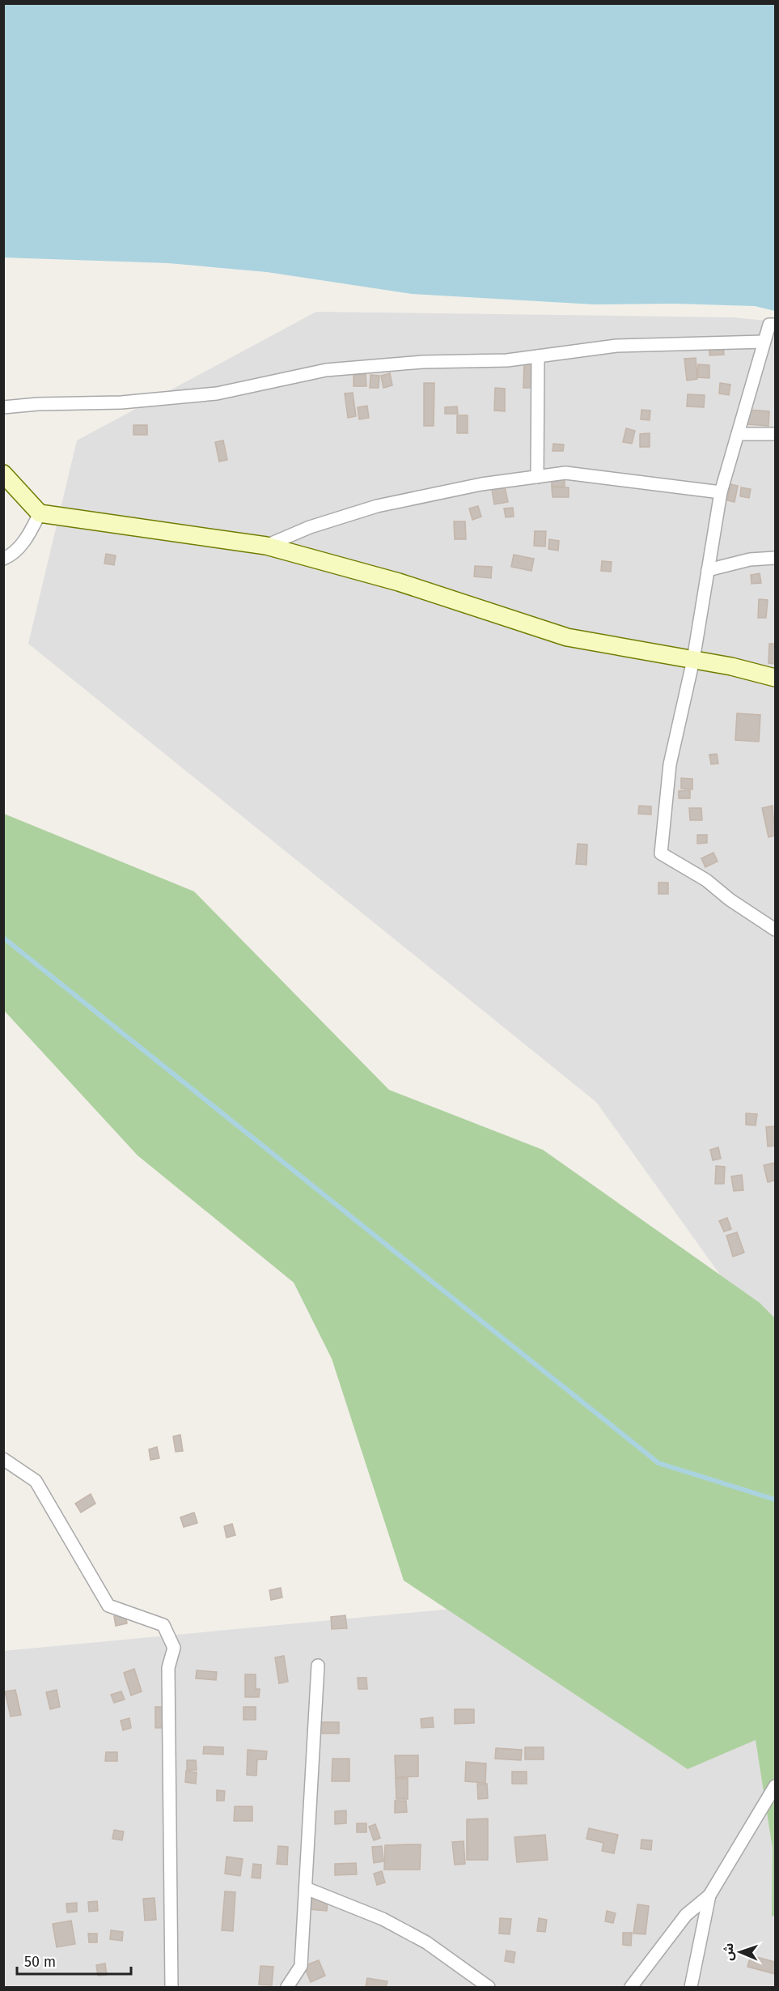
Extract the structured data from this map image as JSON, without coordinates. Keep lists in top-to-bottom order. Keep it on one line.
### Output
{"scale_bar":"50 m","north":"left"}
